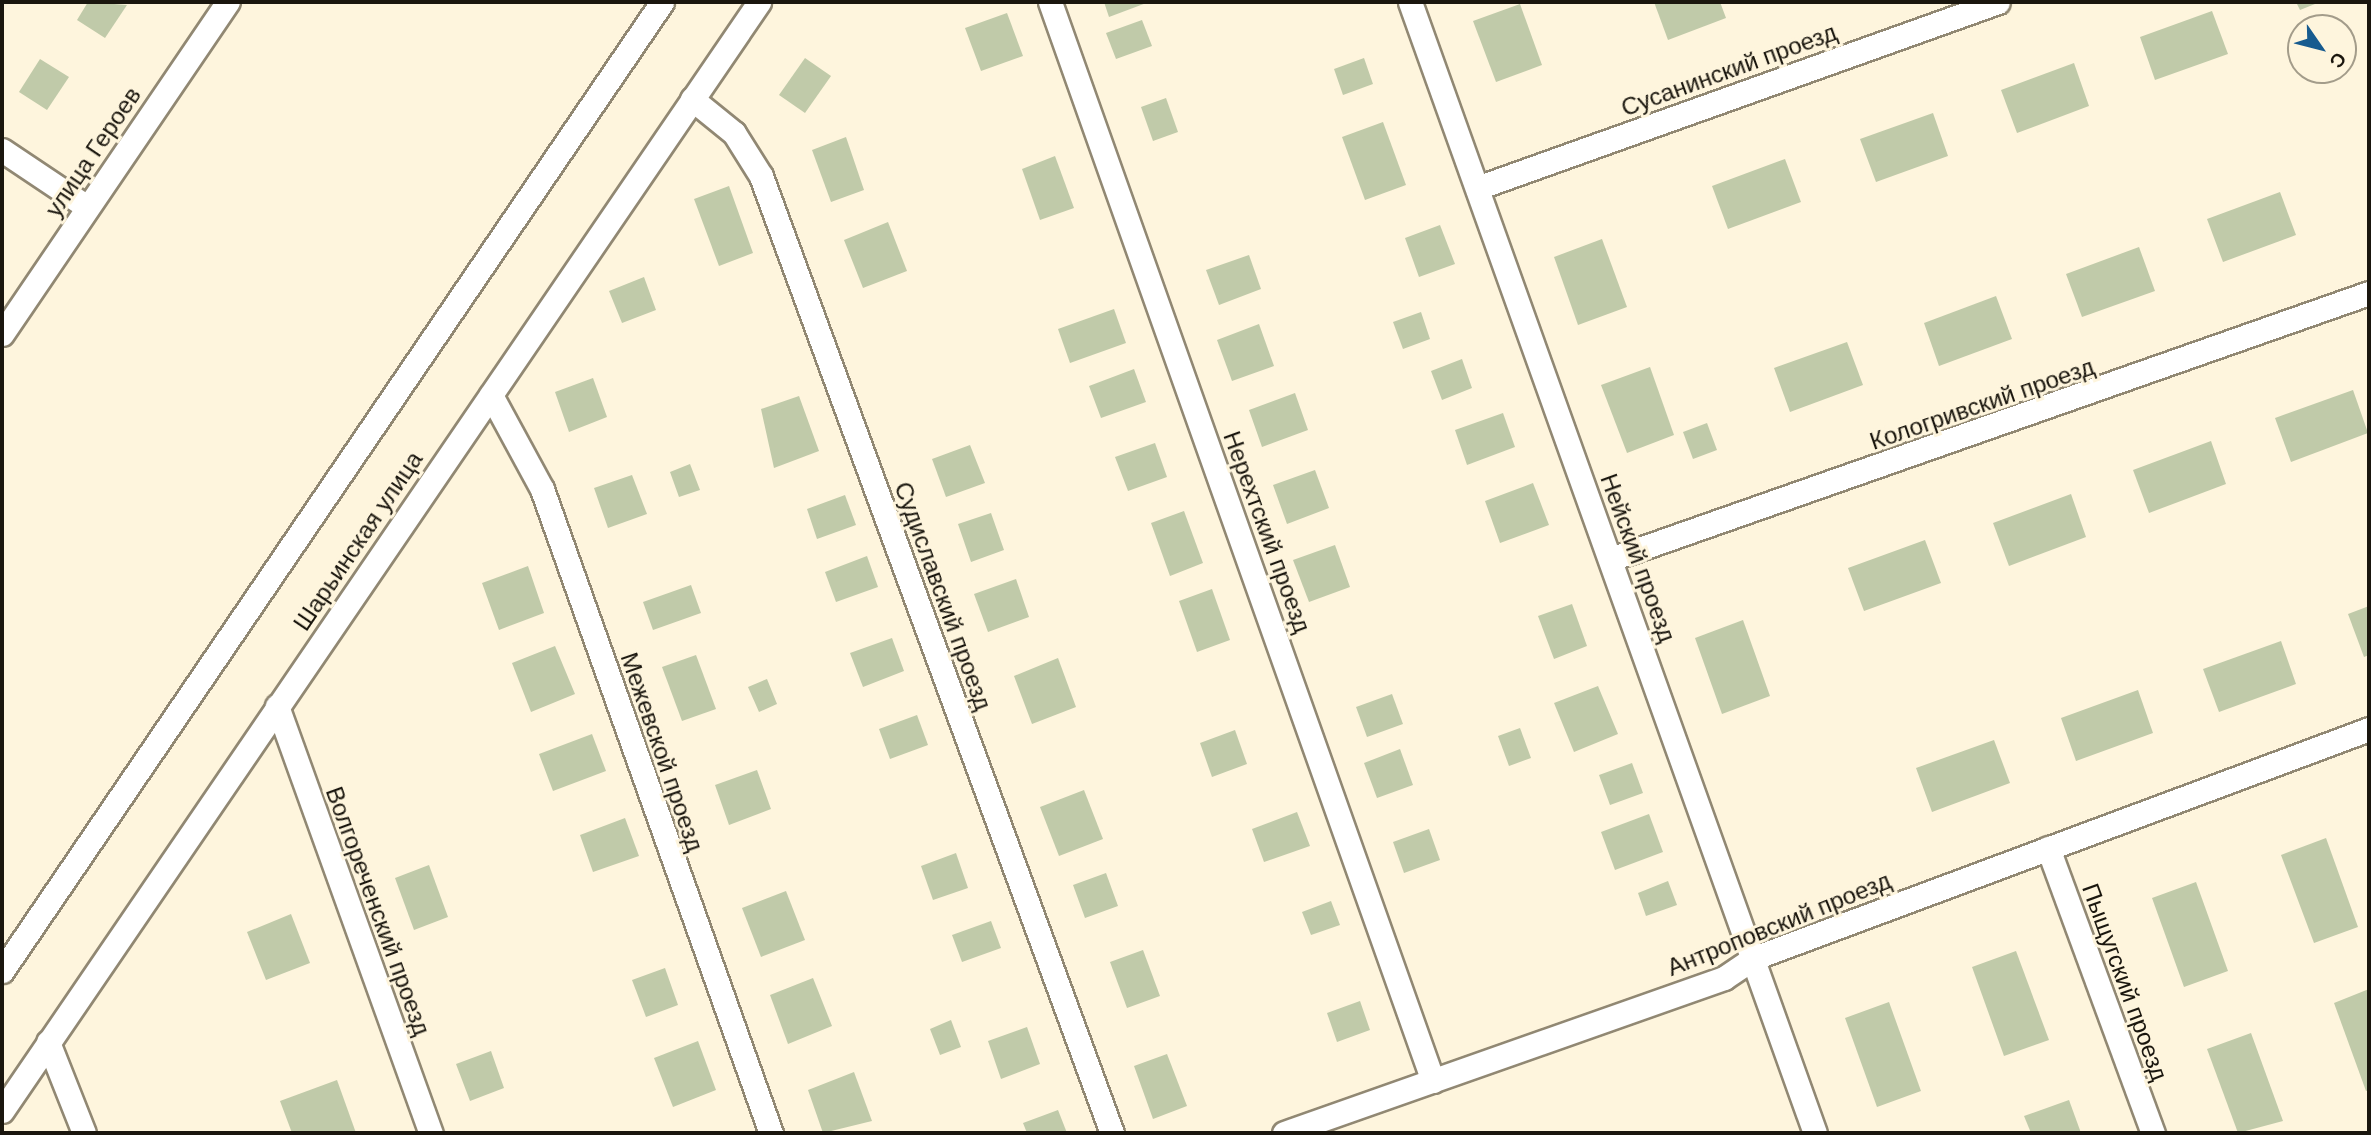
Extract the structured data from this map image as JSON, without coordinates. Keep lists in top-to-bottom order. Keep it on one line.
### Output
{"streets":{"street":["Сусанинский проезд","улица Героев","Кологривский проезд","Нерехтский проезд","Шарьинская улица","Нейский проезд","Судиславский проезд","Межевской проезд","Волгореченский проезд","Антроповский проезд","Пыщугский проезд"]},"crossings":[["Сусанинский проезд","Нейский проезд"],["Кологривский проезд","Нейский проезд"],["Нерехтский проезд","Антроповский проезд"],["Шарьинская улица","Судиславский проезд"],["Шарьинская улица","Межевской проезд"],["Шарьинская улица","Волгореченский проезд"],["Нейский проезд","Антроповский проезд"],["Антроповский проезд","Пыщугский проезд"]],"north":"bottom right"}
